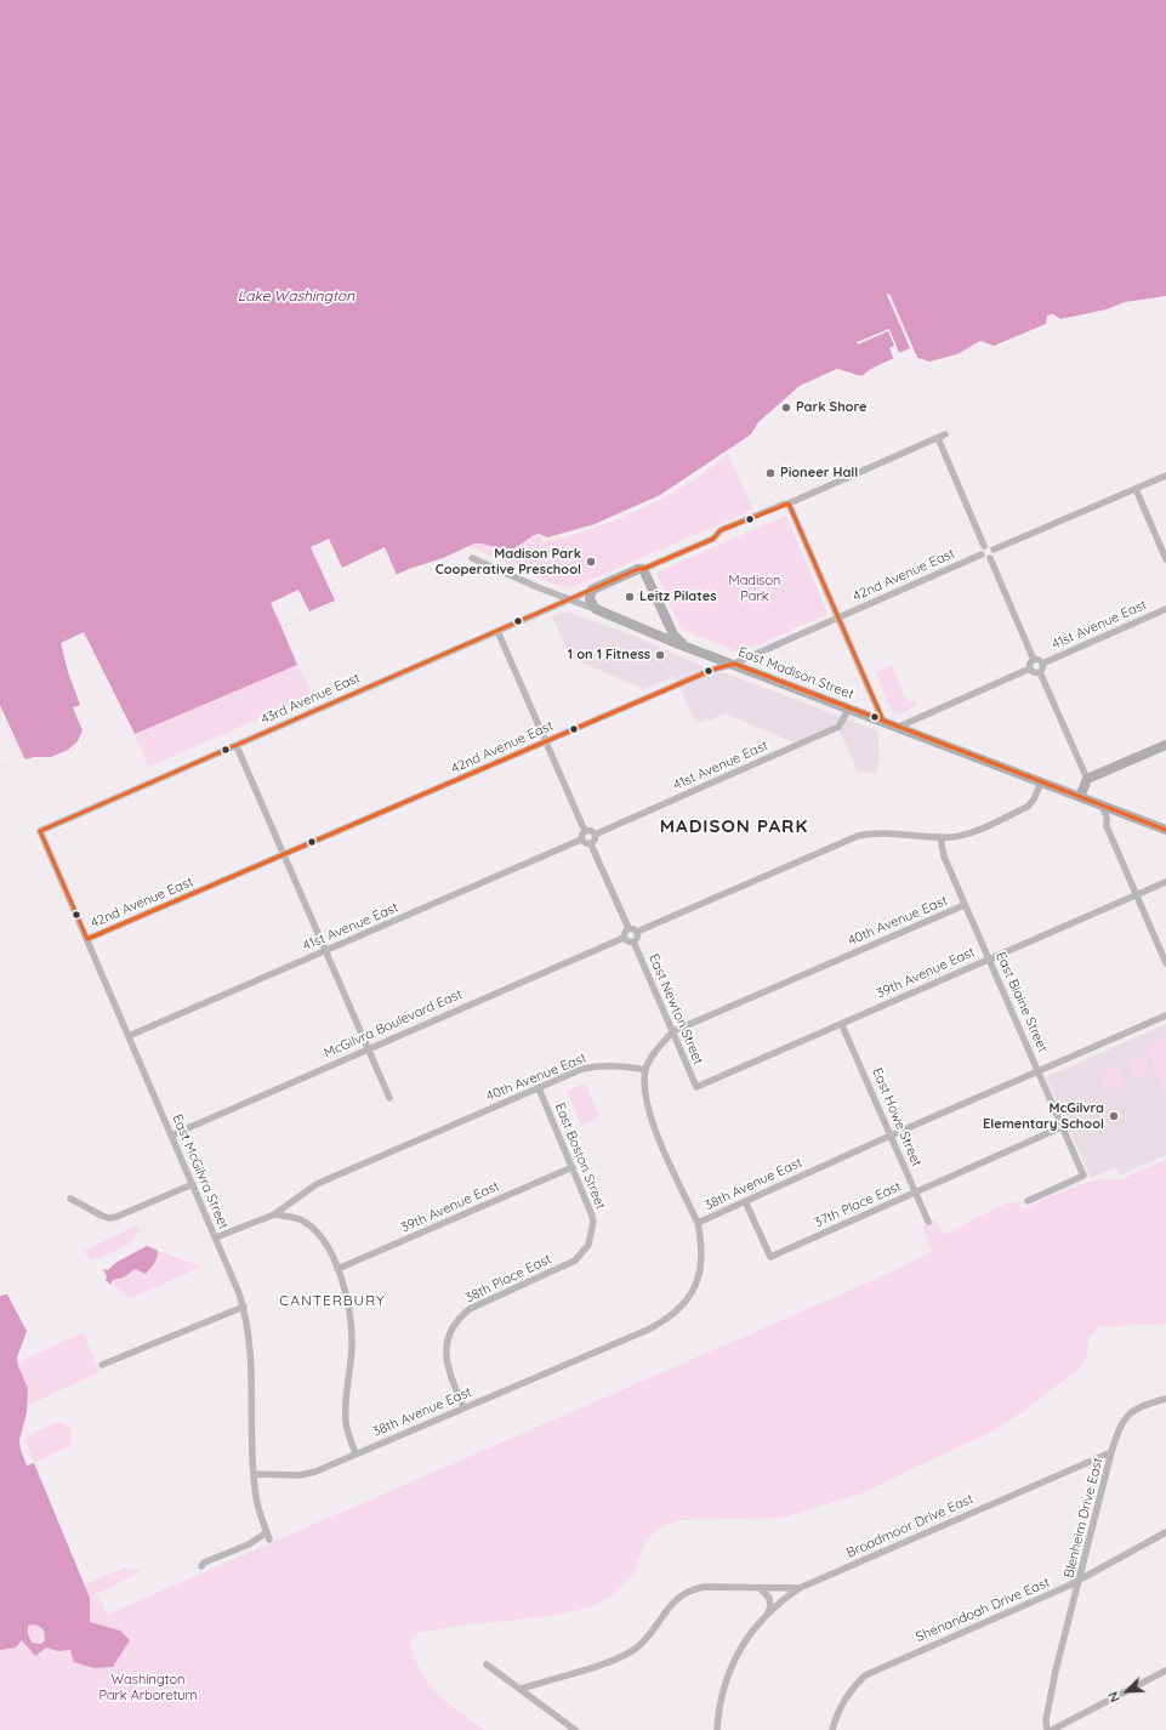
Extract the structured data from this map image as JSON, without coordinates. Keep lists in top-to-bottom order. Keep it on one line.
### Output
{"streets":{"street":["42nd Avenue East","41st Avenue East","East Madison Street","43rd Avenue East","40th Avenue East","39th Avenue East","East Blaine Street","East Newton Street","McGilvra Boulevard East","East Howe Street","East Boston Street","East McGilvra Street","38th Avenue East","37th Place East","38th Place East","Blenheim Drive East","Broadmoor Drive East","Shenandoah Drive East"]},"crossings":[["42nd Avenue East","East Madison Street"],["42nd Avenue East","East McGilvra Street"],["41st Avenue East","East Madison Street"],["41st Avenue East","East McGilvra Street"],["East Madison Street","43rd Avenue East"],["43rd Avenue East","East McGilvra Street"],["40th Avenue East","East Blaine Street"],["40th Avenue East","East Newton Street"],["40th Avenue East","East Boston Street"],["40th Avenue East","East McGilvra Street"],["39th Avenue East","East Blaine Street"],["39th Avenue East","East Newton Street"],["39th Avenue East","East Howe Street"],["39th Avenue East","East Boston Street"],["East Blaine Street","38th Avenue East"],["East Blaine Street","37th Place East"],["East Newton Street","McGilvra Boulevard East"],["McGilvra Boulevard East","East McGilvra Street"],["East Howe Street","38th Avenue East"],["East Howe Street","37th Place East"],["East Boston Street","38th Place East"],["East McGilvra Street","38th Avenue East"],["38th Avenue East","37th Place East"],["38th Avenue East","38th Place East"],["Blenheim Drive East","Broadmoor Drive East"],["Blenheim Drive East","Shenandoah Drive East"]],"districts":["MADISON PARK","CANTERBURY"],"water":["Lake Washington"],"parks":["Madison Park","Washington Park Arboretum"],"places":["Park Shore","Pioneer Hall","Madison Park Cooperative Preschool","Leitz Pilates","1 on 1 Fitness","McGilvra Elementary School"],"north":"bottom left"}
